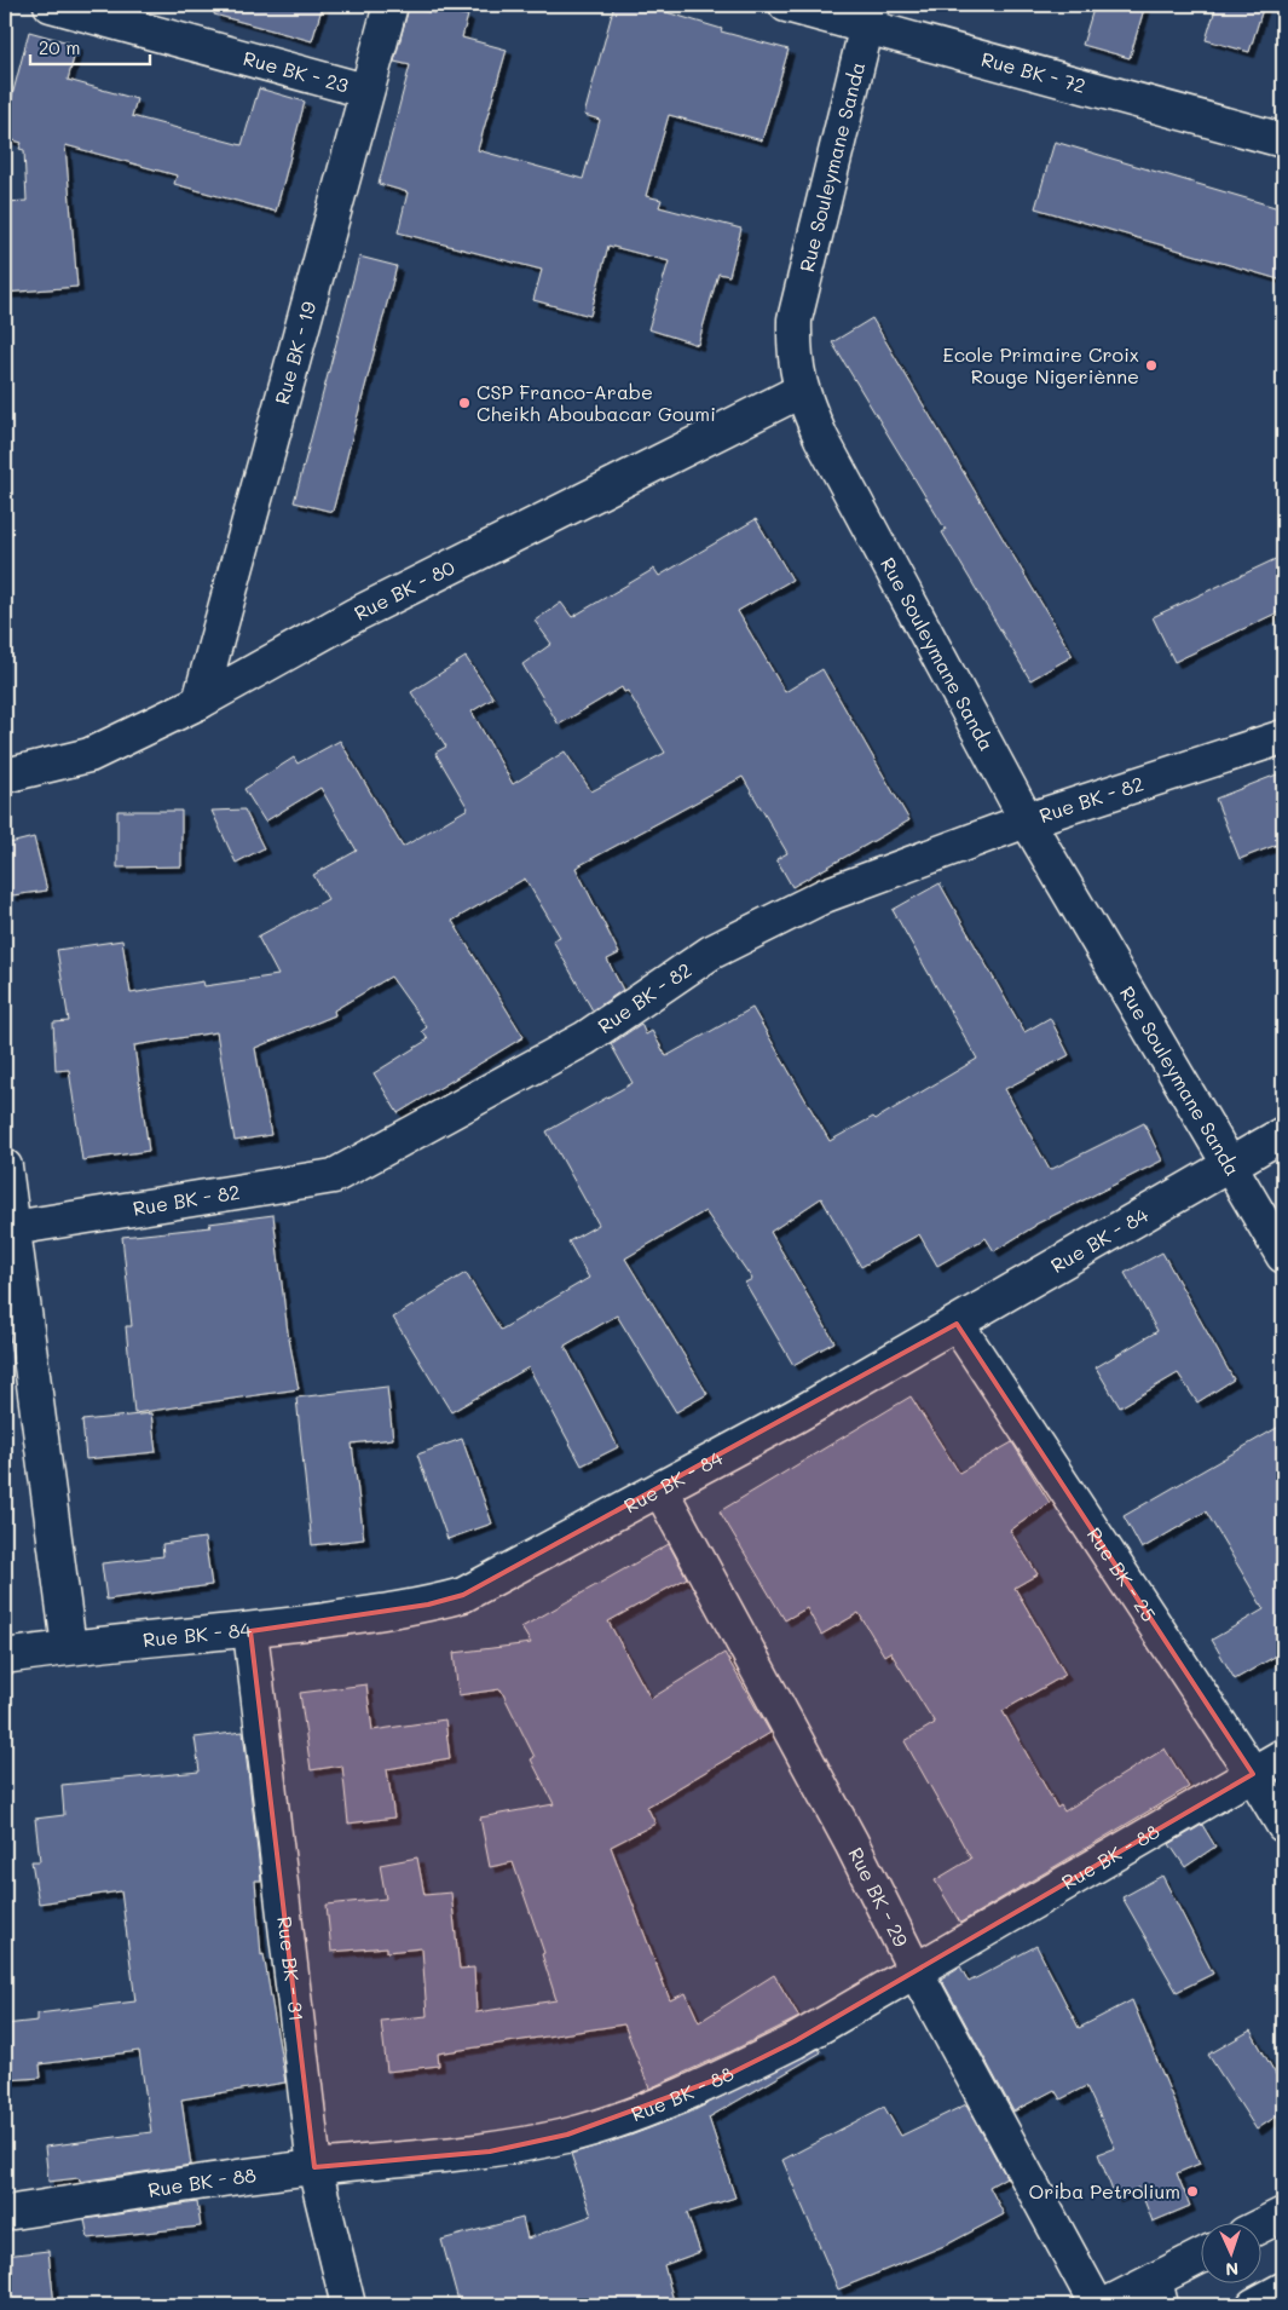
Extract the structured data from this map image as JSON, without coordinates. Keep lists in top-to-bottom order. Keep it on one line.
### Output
{"streets":{"street":["Rue BK - 72","Rue BK - 23","Rue Souleymane Sanda","Rue BK - 19","Rue BK - 80","Rue BK - 82","Rue BK - 84","Rue BK - 25","Rue BK - 88","Rue BK - 29","Rue BK - 31"]},"crossings":[["Rue BK - 72","Rue Souleymane Sanda"],["Rue BK - 23","Rue BK - 19"],["Rue Souleymane Sanda","Rue BK - 80"],["Rue Souleymane Sanda","Rue BK - 82"],["Rue Souleymane Sanda","Rue BK - 84"],["Rue BK - 19","Rue BK - 80"],["Rue BK - 84","Rue BK - 25"],["Rue BK - 84","Rue BK - 29"],["Rue BK - 84","Rue BK - 31"],["Rue BK - 25","Rue BK - 88"],["Rue BK - 88","Rue BK - 29"],["Rue BK - 88","Rue BK - 31"]],"places":["Ecole Primaire Croix Rouge Nigeriènne","CSP Franco-Arabe Cheikh Aboubacar Goumi","Oriba Petrolium"],"scale_bar":"20 m","north":"bottom"}
